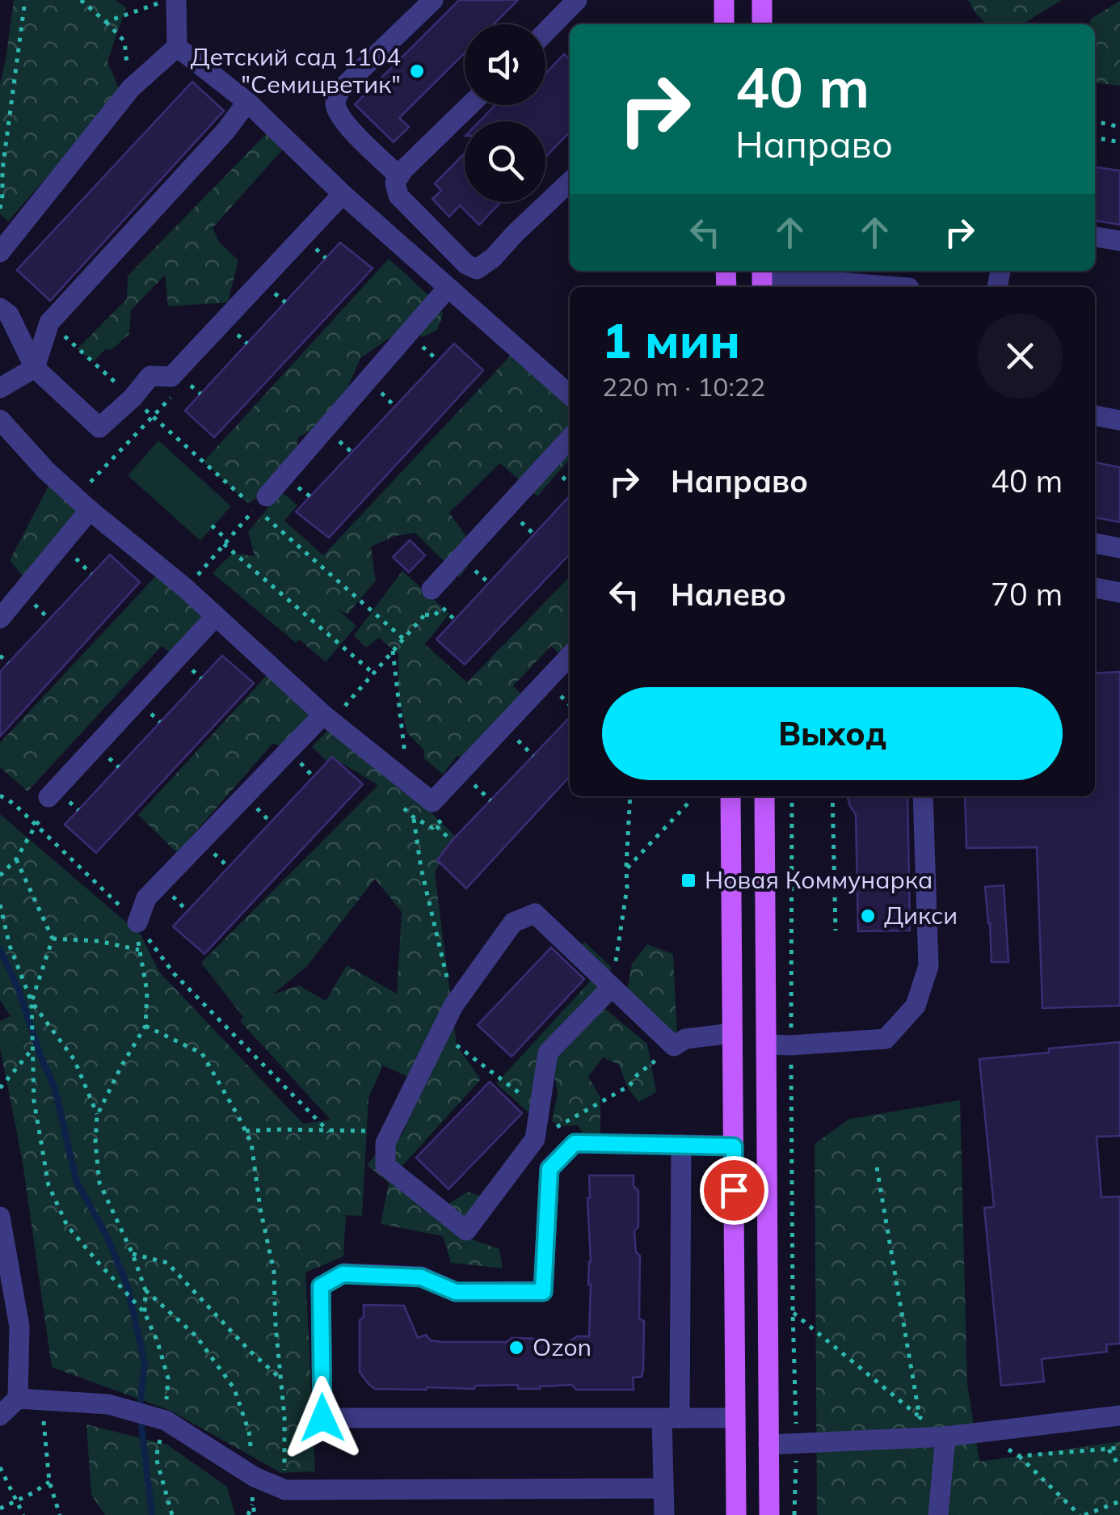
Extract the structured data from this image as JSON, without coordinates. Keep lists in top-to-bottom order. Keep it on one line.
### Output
{"places":{"other":["Детский сад 1104 \"Семицветик\"","Дикси","Ozon"],"transit":["Новая Коммунарка"]},"page":{"turn":["40 m","Направо"],"heading":["1 мин","220 m · 10:22"],"list":[{"name":"Направо","value":"40 m"},{"name":"Налево","value":"70 m"}],"buttons":"Выход"}}
